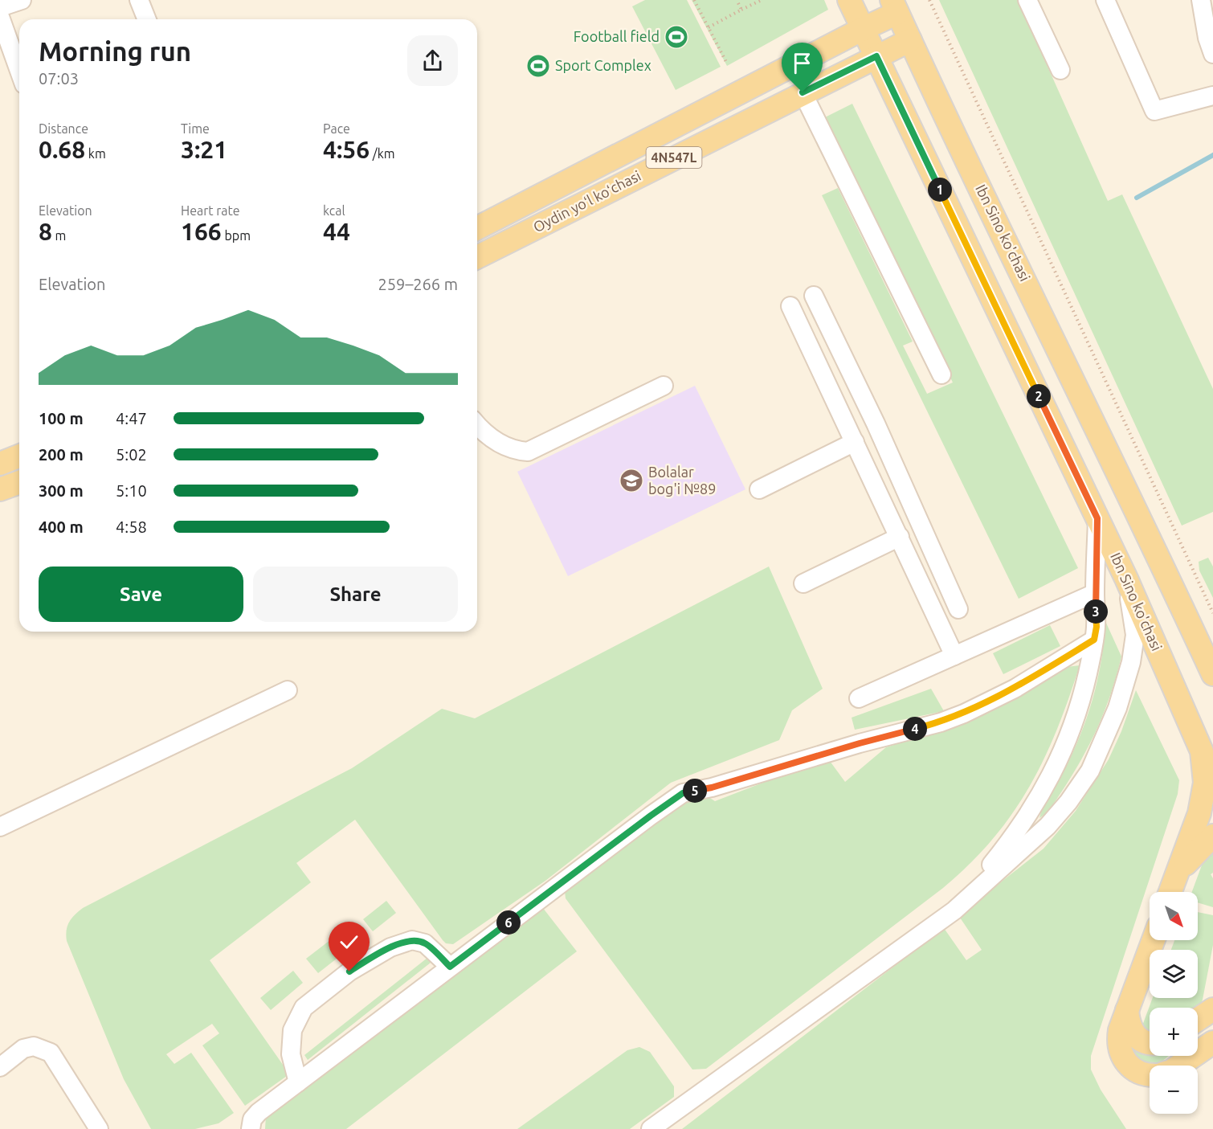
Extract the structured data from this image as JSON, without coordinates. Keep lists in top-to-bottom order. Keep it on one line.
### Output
{"streets":{"main road":["4N547L","Oydin yoʻl koʻchasi","Ibn Sino ko'chasi"]},"crossings":[["Oydin yoʻl koʻchasi","Ibn Sino ko'chasi"]],"places":{"sports":["Football field","Sport Complex"],"school or university":["Bolalar bog'i №89"]},"north":"bottom right","page":{"heading":["Morning run","07:03"],"stats":[["Distance","0.68 km"],["Time","3:21"],["Pace","4:56 /km"],["Elevation","8 m"],["Heart rate","166 bpm"],["kcal","44"]],"pins":["1","2","3","4","5","6"],"chart":["Elevation","259–266 m"],"list":[{"name":"100 m","note":"4:47"},{"name":"200 m","note":"5:02"},{"name":"300 m","note":"5:10"},{"name":"400 m","note":"4:58"}],"buttons":["Save","Share"],"map_buttons":["+","−"]}}
